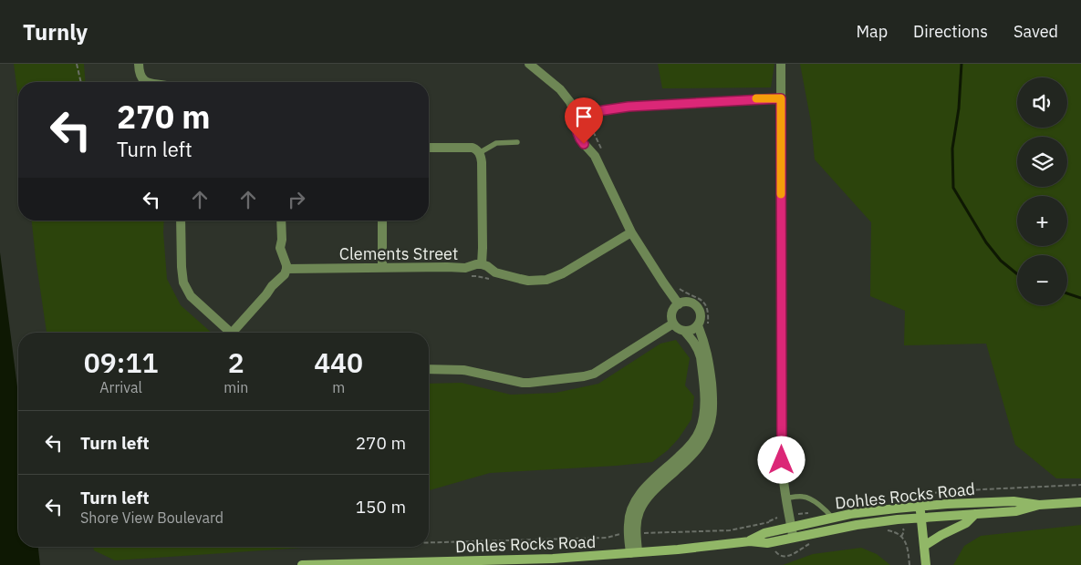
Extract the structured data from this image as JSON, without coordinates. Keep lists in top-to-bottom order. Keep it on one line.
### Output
{"streets":{"street":["Clements Street","Dohles Rocks Road"]},"page":{"header":"Turnly","nav":["Map","Directions","Saved"],"map_buttons":["+","−"],"turn":["270 m","Turn left"],"eta":["09:11","Arrival","2","min","440","m"],"list":[{"name":"Turn left","value":"270 m"},{"name":"Turn left","note":"Shore View Boulevard","value":"150 m"}]}}
